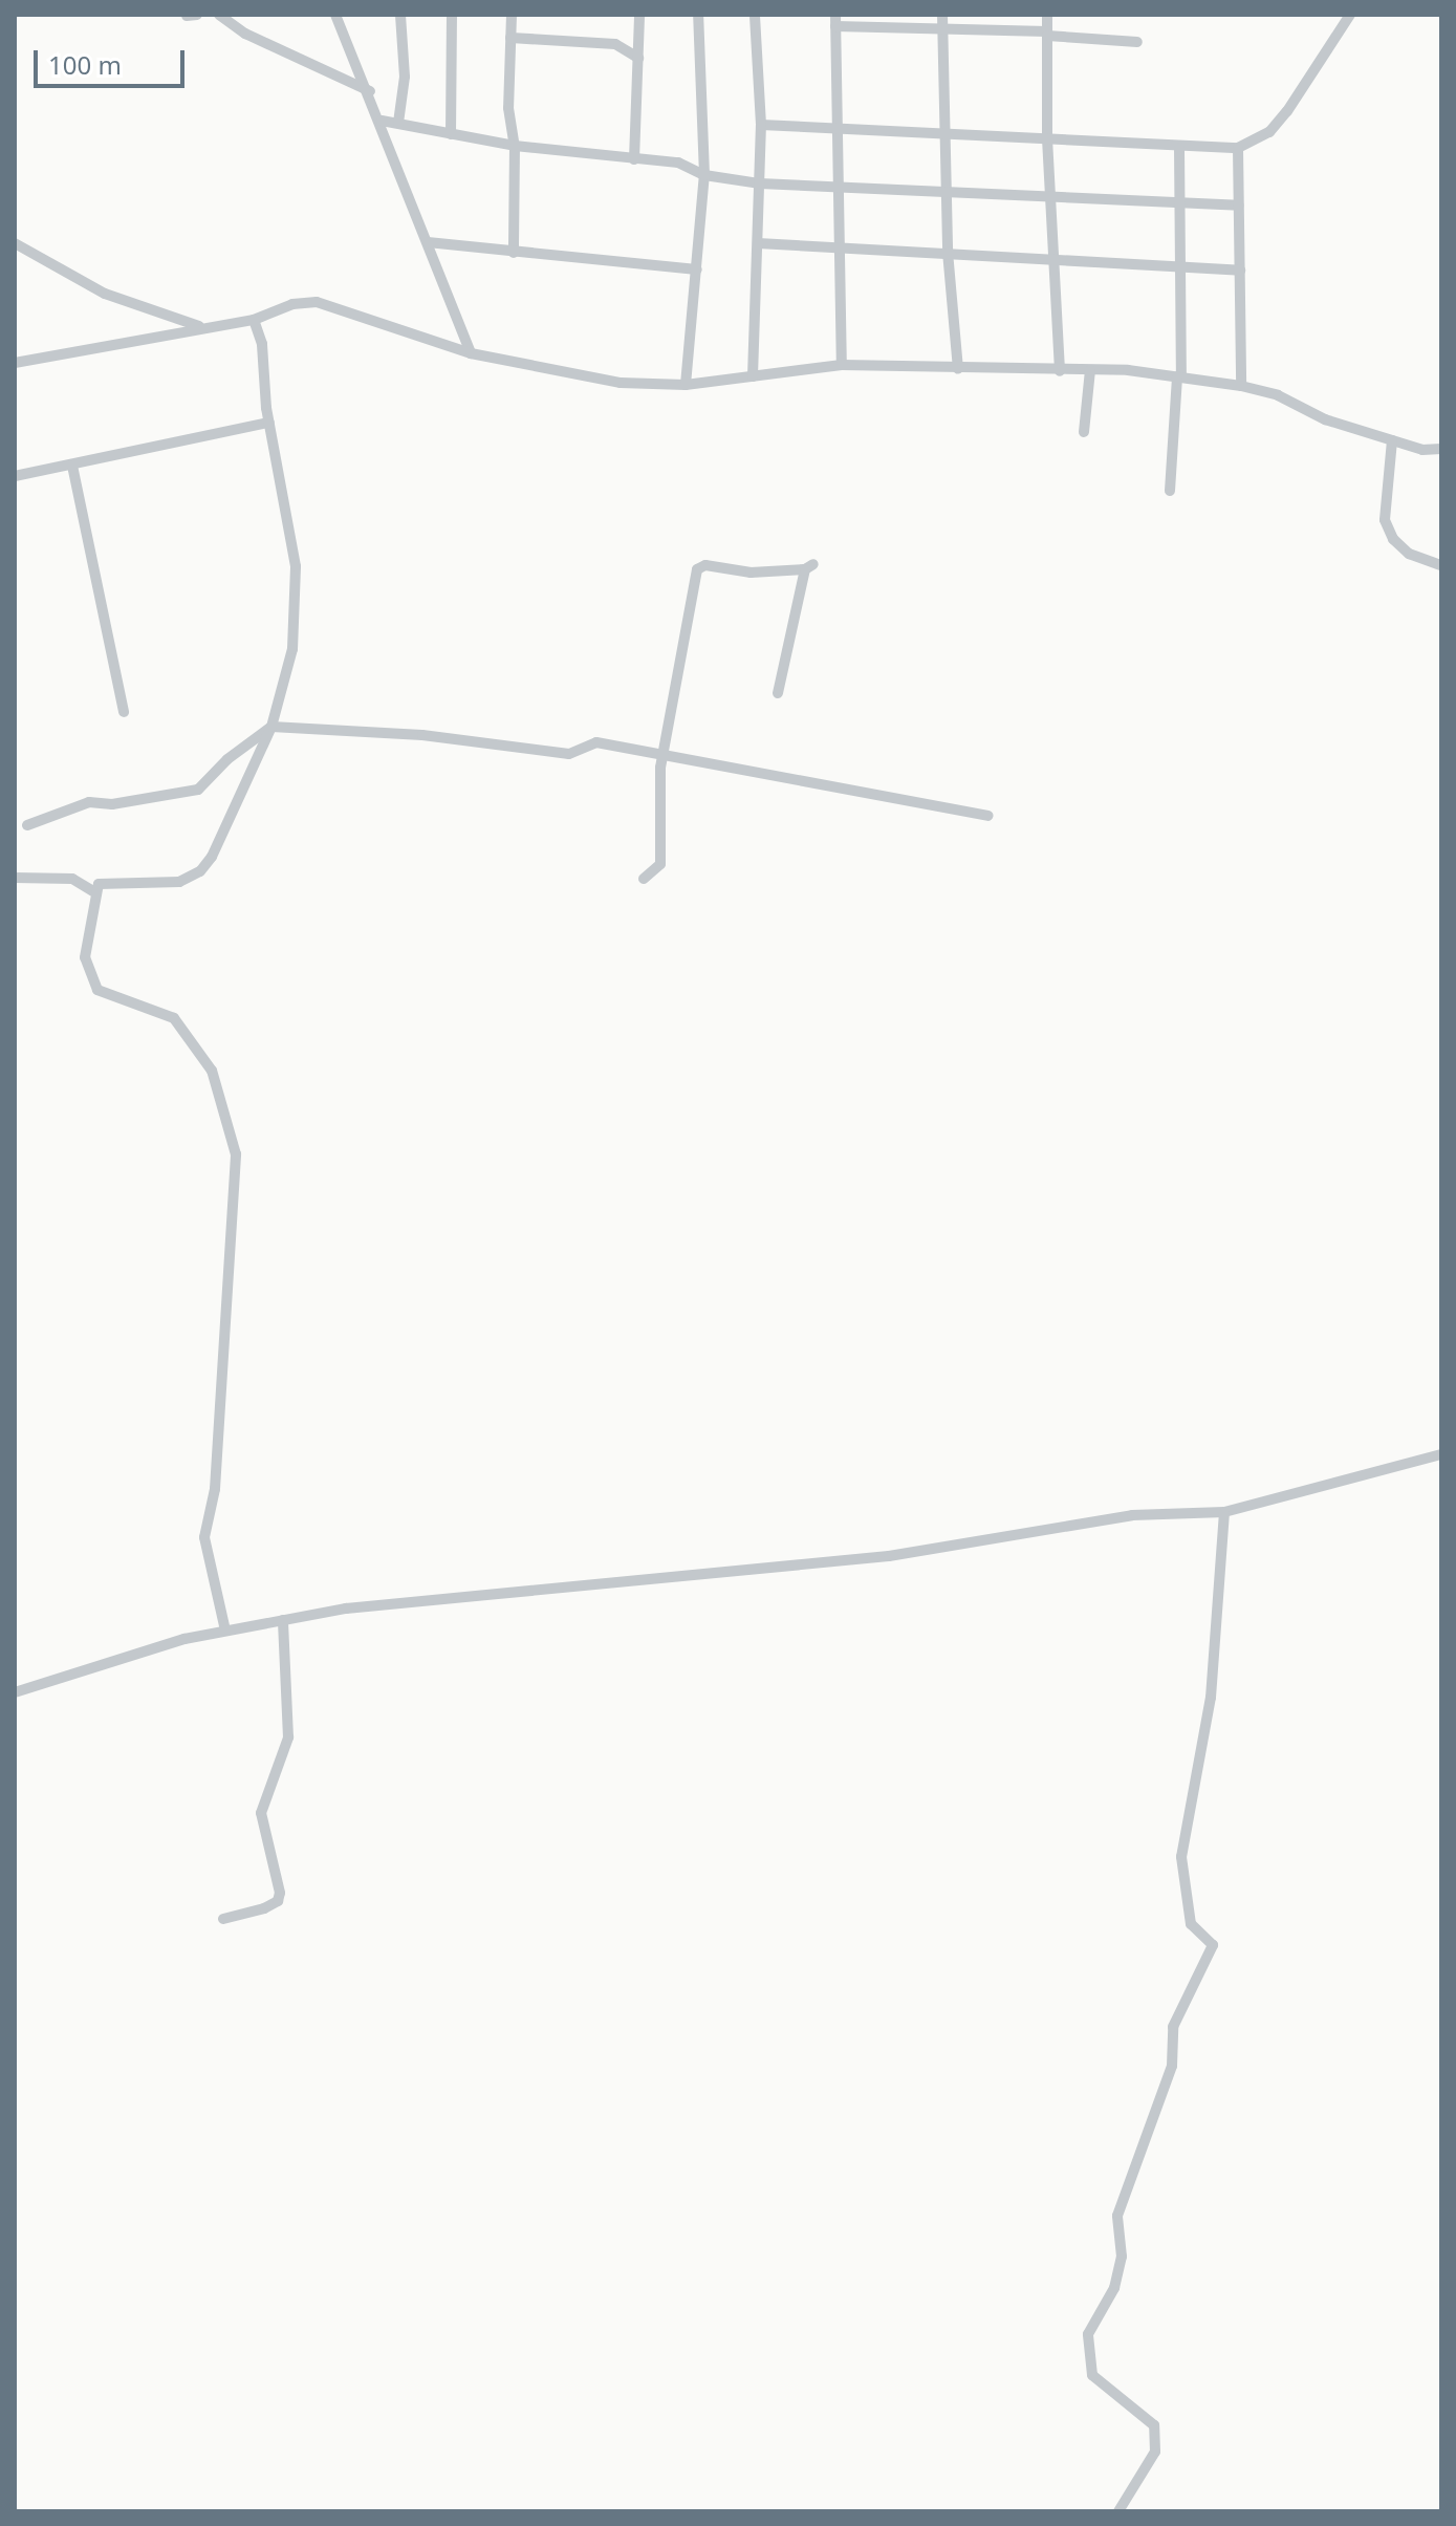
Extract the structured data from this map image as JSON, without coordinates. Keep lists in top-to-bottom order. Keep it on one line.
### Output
{"scale_bar":"100 m"}
